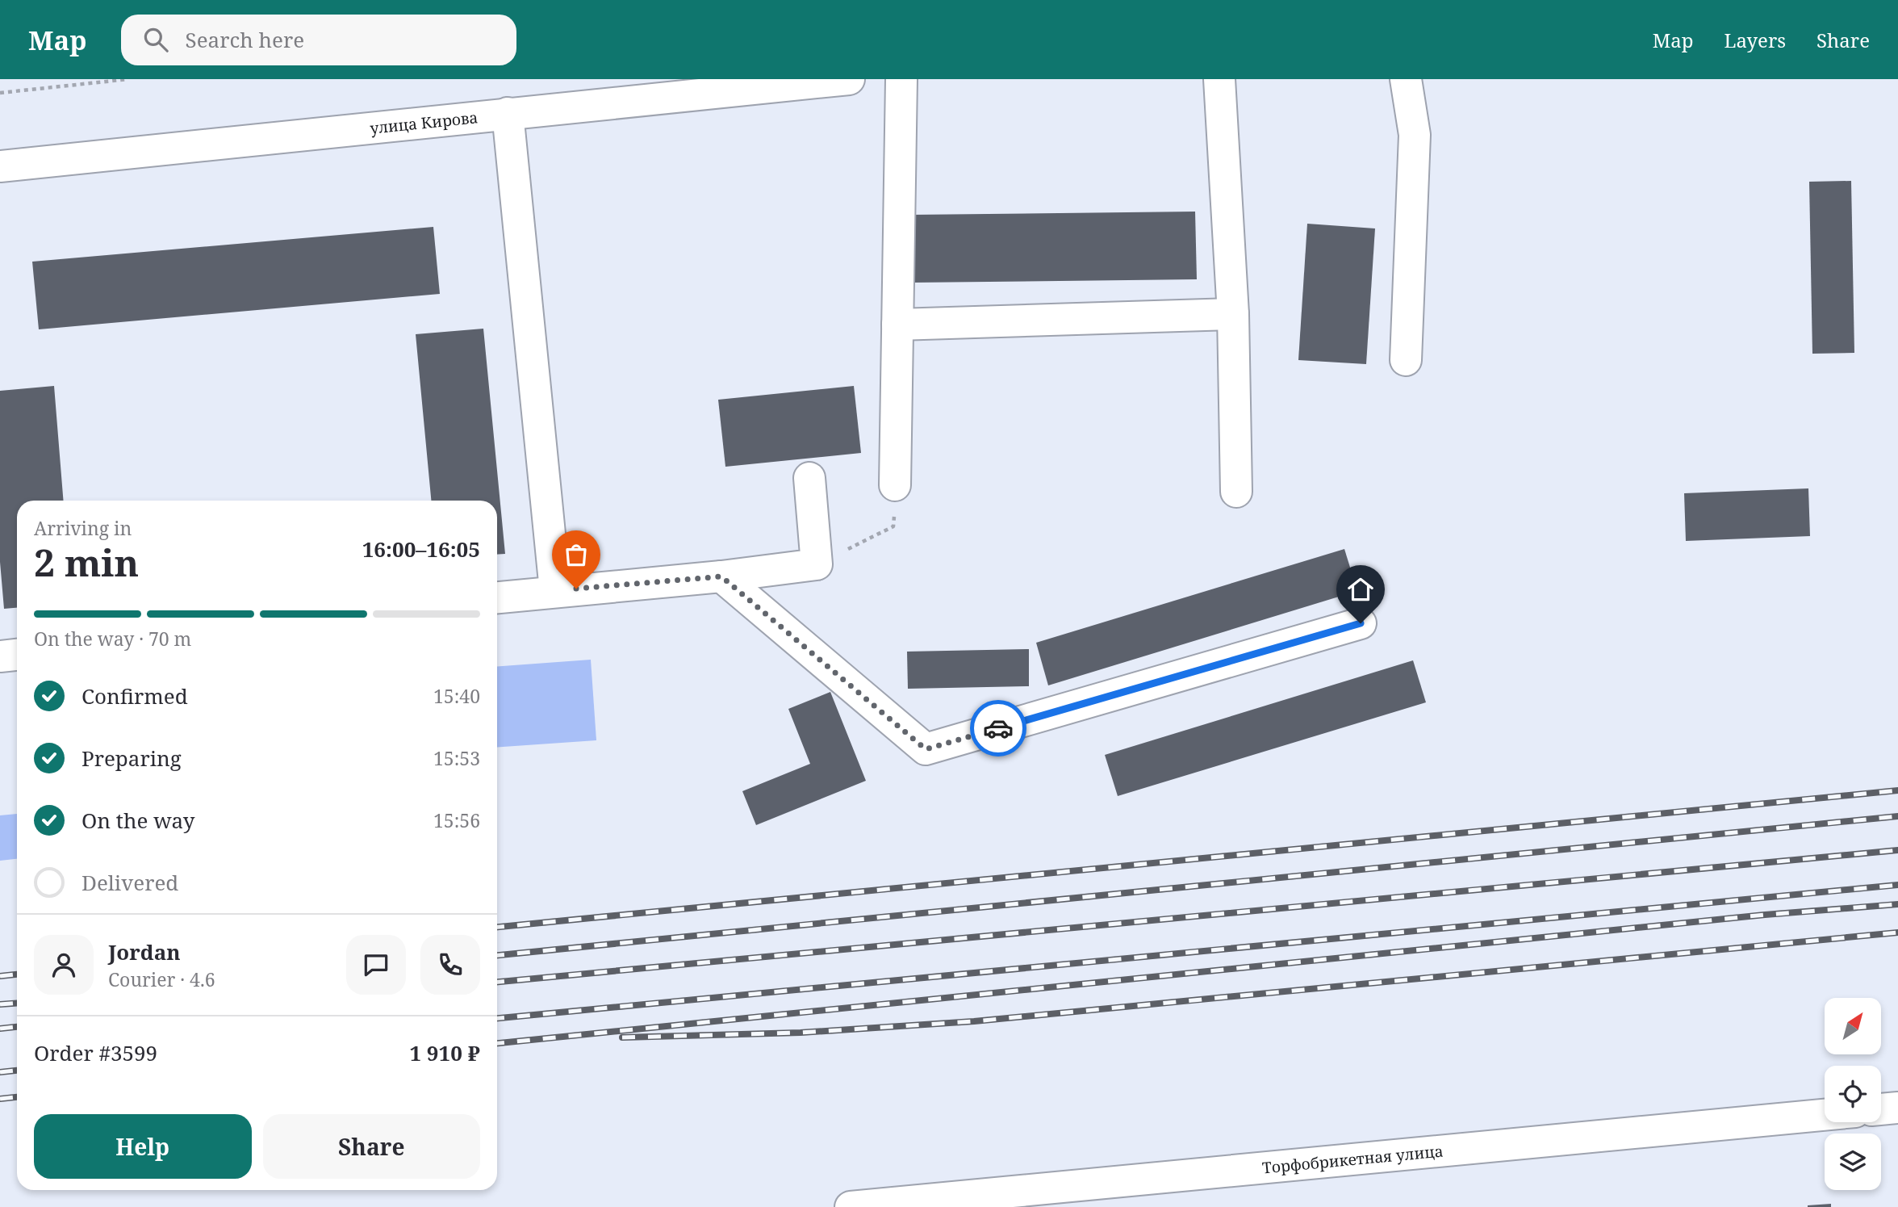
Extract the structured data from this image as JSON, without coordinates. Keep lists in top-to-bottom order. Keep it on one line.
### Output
{"streets":{"street":["улица Кирова","Торфобрикетная улица"]},"north":"top right","page":{"header":"Map","search":"Search here","nav":["Map","Layers","Share"],"heading":["2 min","Arriving in","16:00–16:05"],"panel":["Jordan","Courier · 4.6","Order #3599","1 910 ₽"],"bar":"On the way · 70 m","list":[["Confirmed","15:40"],["Preparing","15:53"],["On the way","15:56"],"Delivered"],"buttons":["Help","Share"]}}
